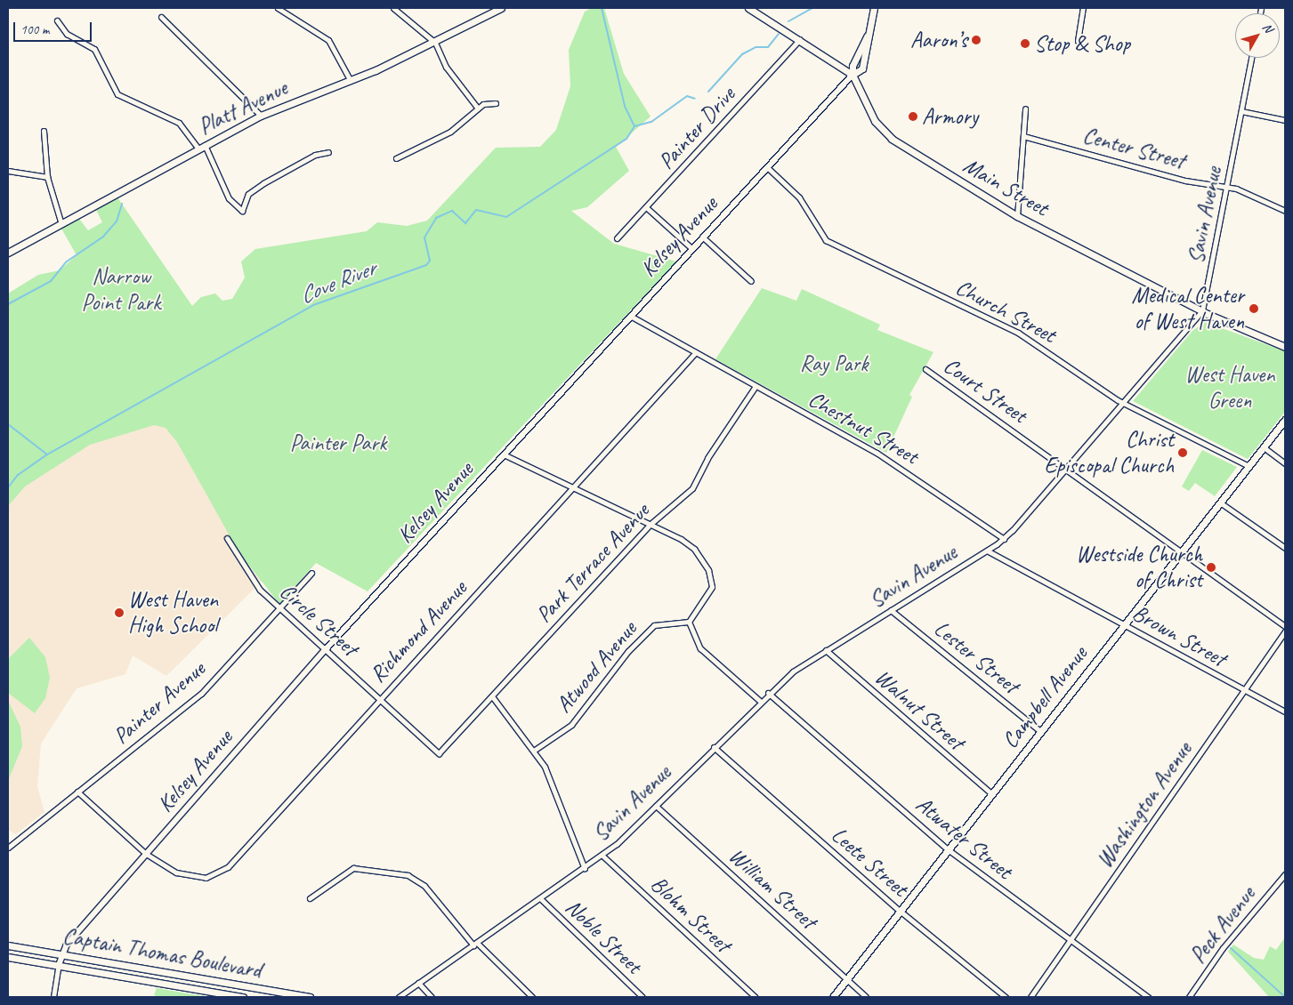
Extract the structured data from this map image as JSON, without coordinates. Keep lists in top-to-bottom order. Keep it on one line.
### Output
{"streets":{"main road":["Platt Avenue","Main Street","Campbell Avenue","Captain Thomas Boulevard"],"street":["Painter Drive","Center Street","Savin Avenue","Kelsey Avenue","Church Street","Court Street","Chestnut Street","Park Terrace Avenue","Circle Street","Richmond Avenue","Brown Street","Lester Street","Atwood Avenue","Painter Avenue","Walnut Street","Washington Avenue","Atwater Street","Leete Street","William Street","Blohm Street","Peck Avenue","Noble Street"]},"crossings":[["Painter Drive","Main Street"],["Center Street","Savin Avenue"],["Main Street","Savin Avenue"],["Main Street","Kelsey Avenue"],["Savin Avenue","Church Street"],["Savin Avenue","Court Street"],["Savin Avenue","Chestnut Street"],["Savin Avenue","Brown Street"],["Savin Avenue","Lester Street"],["Savin Avenue","Walnut Street"],["Savin Avenue","Atwater Street"],["Savin Avenue","Leete Street"],["Savin Avenue","William Street"],["Savin Avenue","Blohm Street"],["Savin Avenue","Noble Street"],["Kelsey Avenue","Church Street"],["Kelsey Avenue","Chestnut Street"],["Kelsey Avenue","Circle Street"],["Kelsey Avenue","Richmond Avenue"],["Kelsey Avenue","Captain Thomas Boulevard"],["Church Street","Campbell Avenue"],["Court Street","Campbell Avenue"],["Chestnut Street","Park Terrace Avenue"],["Chestnut Street","Richmond Avenue"],["Park Terrace Avenue","Circle Street"],["Circle Street","Richmond Avenue"],["Circle Street","Painter Avenue"],["Richmond Avenue","Painter Avenue"],["Brown Street","Campbell Avenue"],["Brown Street","Washington Avenue"],["Lester Street","Campbell Avenue"],["Campbell Avenue","Walnut Street"],["Campbell Avenue","Atwater Street"],["Campbell Avenue","Leete Street"],["Campbell Avenue","William Street"],["Washington Avenue","Atwater Street"]],"water":["Cove River"],"parks":["Narrow Point Park","Ray Park","West Haven Green","Painter Park"],"places":["Aaron’s","Stop & Shop","Armory","Medical Center of West Haven","Christ Episcopal Church","Westside Church of Christ","West Haven High School"],"scale_bar":"100 m","north":"top right"}
